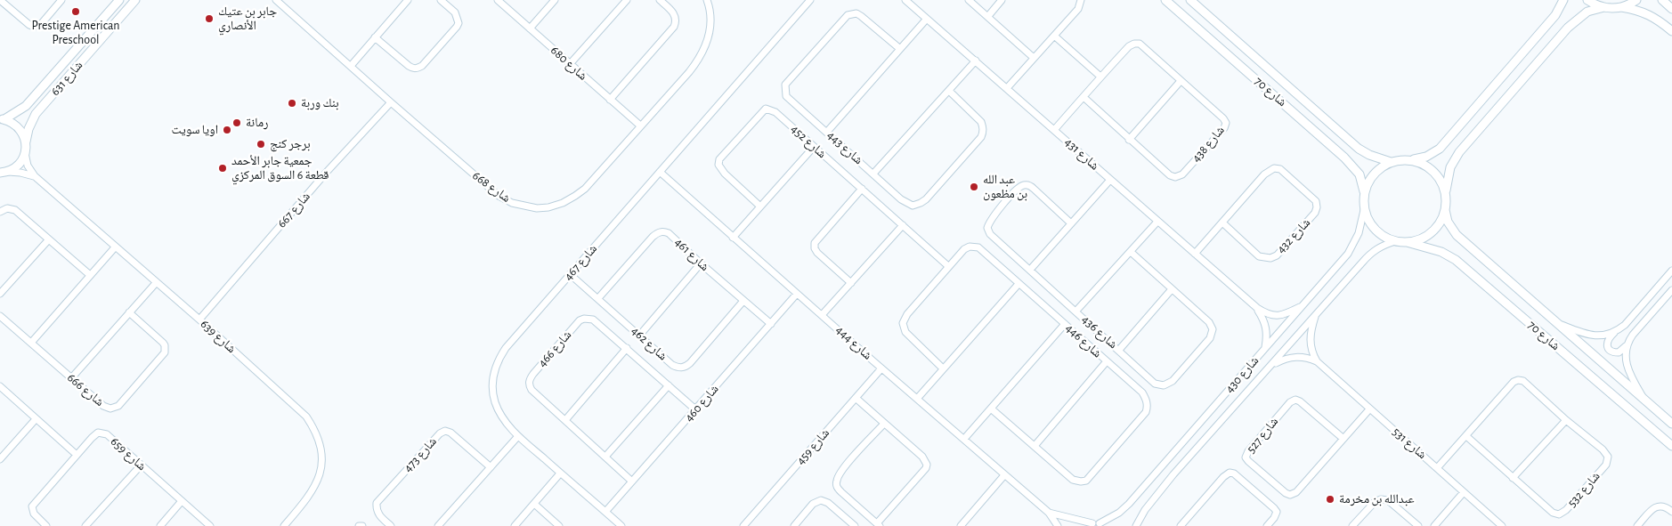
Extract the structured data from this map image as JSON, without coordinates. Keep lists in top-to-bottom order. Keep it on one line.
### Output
{"streets":{"main road":["شارع 631","شارع 70"],"street":["شارع 680","شارع 452","شارع 438","شارع 443","شارع 431","شارع 668","شارع 667","شارع 432","شارع 461","شارع 467","شارع 436","شارع 639","شارع 446","شارع 444","شارع 462","شارع 466","شارع 430","شارع 666","شارع 460","شارع 527","شارع 531","شارع 459","شارع 659","شارع 473","شارع 532"]},"crossings":[["شارع 680","شارع 668"],["شارع 631","شارع 639"],["شارع 70","شارع 430"],["شارع 452","شارع 446"],["شارع 438","شارع 431"],["شارع 431","شارع 432"],["شارع 431","شارع 430"],["شارع 668","شارع 667"],["شارع 667","شارع 639"],["شارع 461","شارع 462"],["شارع 461","شارع 460"],["شارع 467","شارع 444"],["شارع 467","شارع 462"],["شارع 467","شارع 460"],["شارع 444","شارع 430"],["شارع 444","شارع 460"],["شارع 444","شارع 459"],["شارع 466","شارع 460"],["شارع 430","شارع 531"],["شارع 527","شارع 531"],["شارع 531","شارع 532"]],"places":["Prestige American Preschool","جابر بن عتيك الأنصاري","بنك وربة","رمانة","اويا سويت","برجر كنج","جمعية جابر الأحمد قطعة 6 السوق المركزي","عبد الله بن مظعون","عبدالله بن مخرمة"]}
